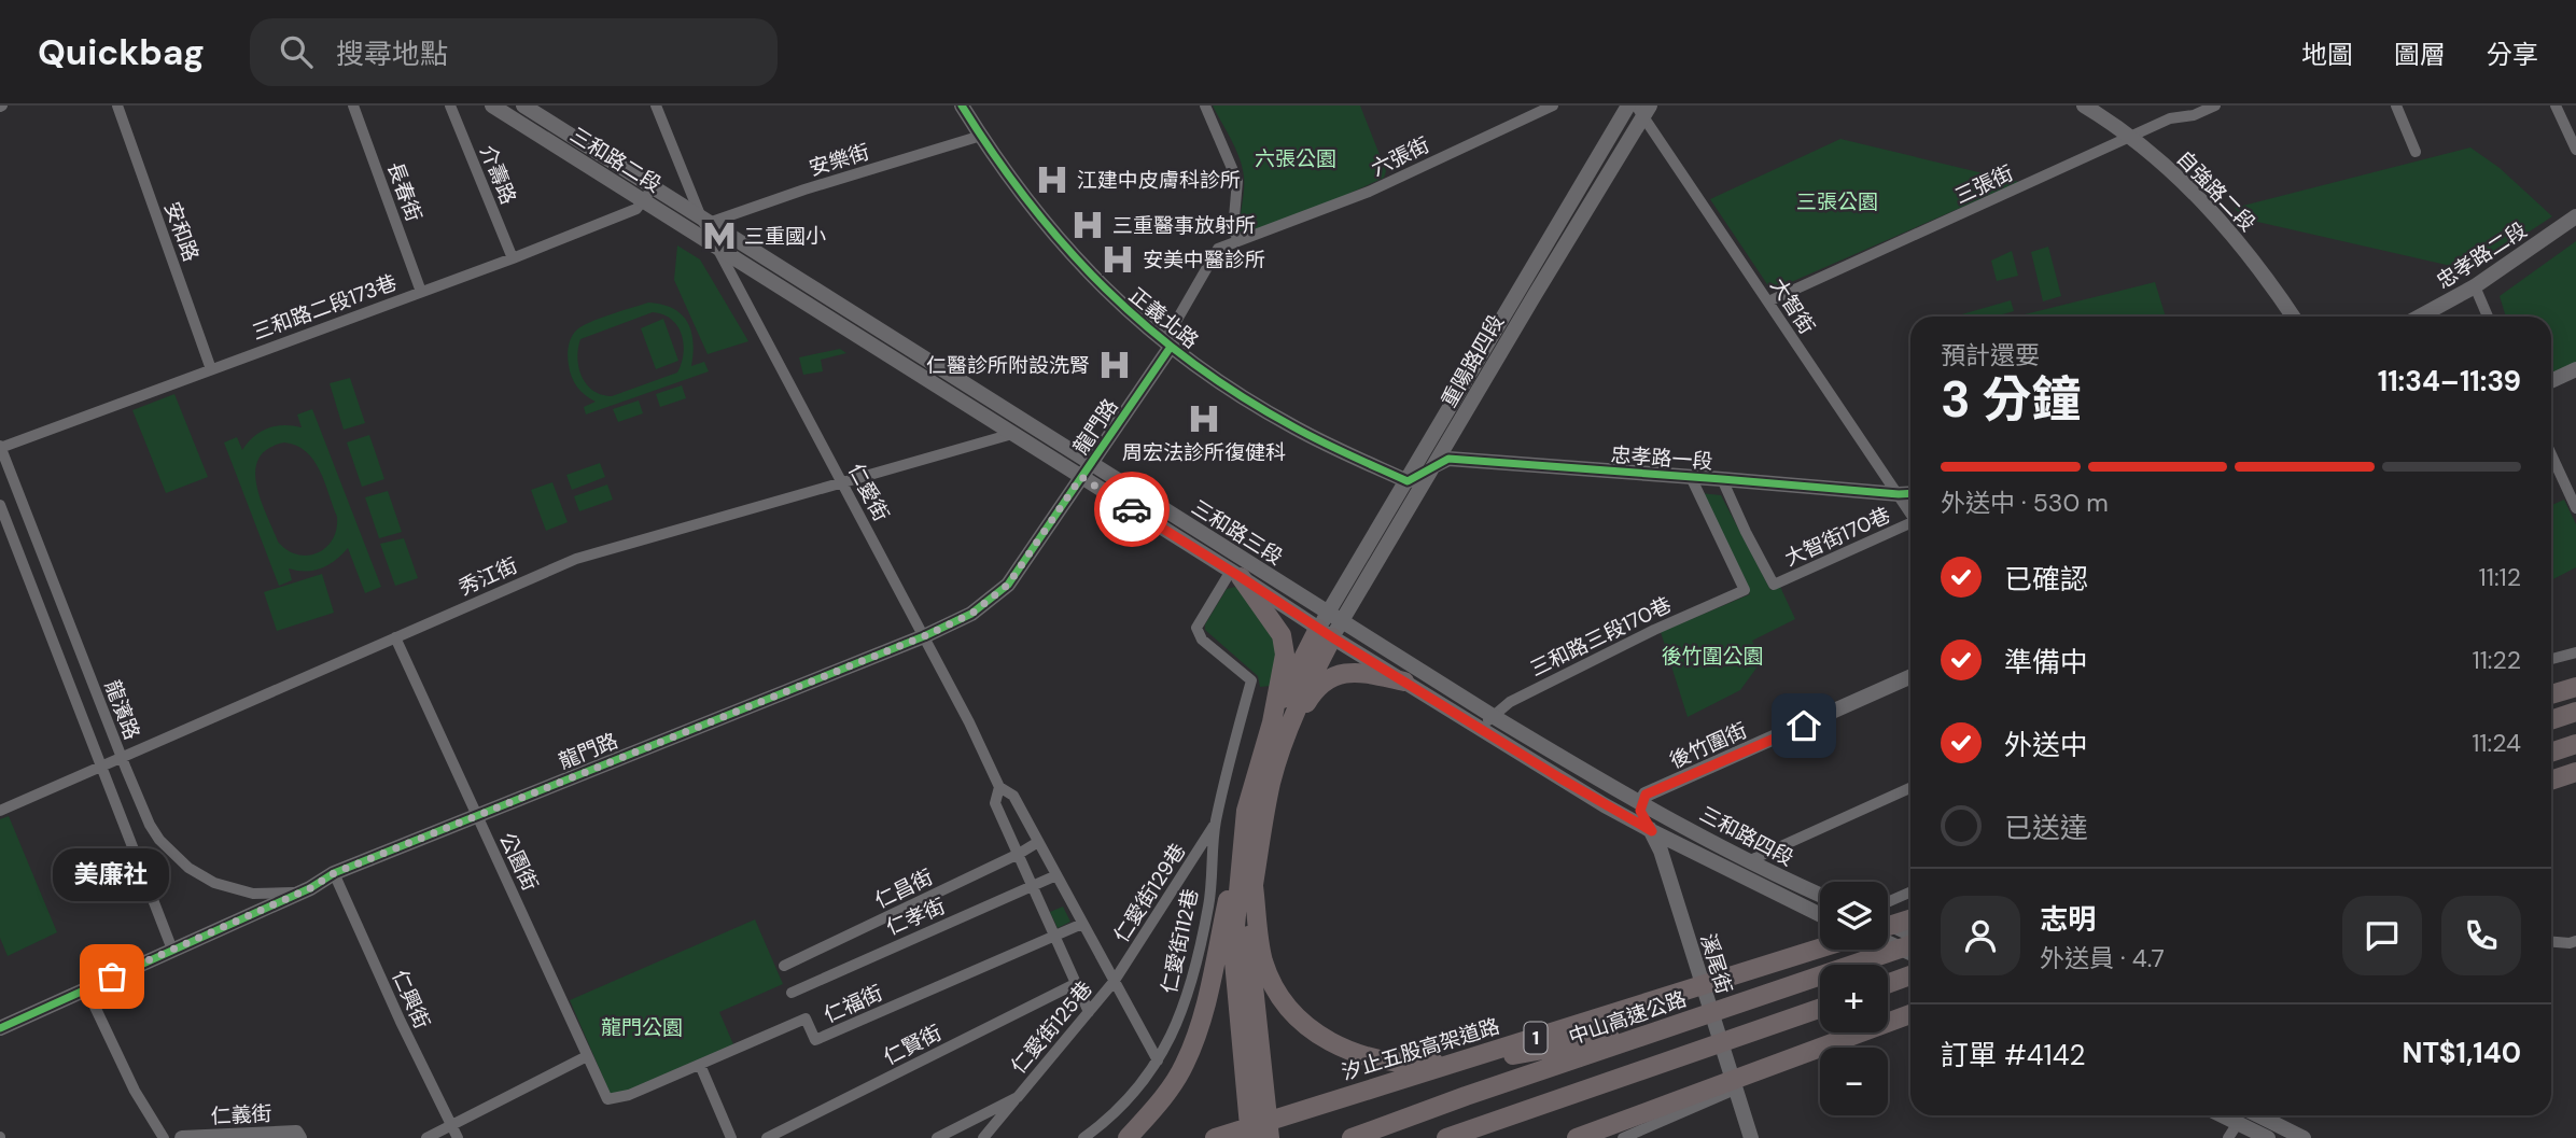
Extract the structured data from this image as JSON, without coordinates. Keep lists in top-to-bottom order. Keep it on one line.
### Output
{"streets":{"highway":["中山高速公路","1","汐止五股高架道路"],"main road":["三和路二段","自強路二段","忠孝路二段","正義北路","重陽路四段","龍門路","忠孝路一段","三和路三段","後竹圍街","三和路四段","溪尾街","仁義街"],"street":["六張街","安樂街","介壽路","三張街","長春街","安和路","大智街","三和路二段173巷","仁愛街","大智街170巷","秀江街","三和路三段170巷","龍濱路","公園街","仁昌街","仁愛街129巷","仁孝街","仁愛街112巷","仁興街","仁福街","仁愛街125巷","仁賢街"]},"crossings":[["六張街","正義北路"],["六張街","龍門路"],["三和路二段","安樂街"],["三和路二段","三和路二段173巷"],["三和路二段","仁愛街"],["三和路二段","三和路三段"],["安樂街","正義北路"],["安樂街","仁愛街"],["安樂街","三和路三段"],["介壽路","三和路二段173巷"],["三張街","自強路二段"],["三張街","大智街"],["長春街","三和路二段173巷"],["安和路","三和路二段173巷"],["大智街","重陽路四段"],["大智街","忠孝路一段"],["三和路二段173巷","龍濱路"],["正義北路","重陽路四段"],["正義北路","龍門路"],["正義北路","忠孝路一段"],["重陽路四段","忠孝路一段"],["重陽路四段","三和路三段"],["龍門路","仁愛街"],["龍門路","三和路三段"],["龍門路","龍濱路"],["龍門路","公園街"],["龍門路","仁興街"],["忠孝路一段","大智街170巷"],["忠孝路一段","三和路三段170巷"],["仁愛街","三和路三段"],["仁愛街","秀江街"],["仁愛街","仁昌街"],["仁愛街","仁愛街129巷"],["仁愛街","仁孝街"],["仁愛街","仁愛街112巷"],["仁愛街","仁福街"],["仁愛街","仁愛街125巷"],["仁愛街","仁賢街"],["三和路三段","秀江街"],["三和路三段","三和路三段170巷"],["三和路三段","後竹圍街"],["三和路三段","三和路四段"],["三和路三段","溪尾街"],["秀江街","龍濱路"],["秀江街","公園街"],["後竹圍街","三和路四段"],["後竹圍街","溪尾街"],["三和路四段","溪尾街"],["公園街","仁福街"],["仁愛街129巷","仁愛街112巷"],["仁愛街129巷","仁愛街125巷"]],"parks":["六張公園","三張公園","後竹圍公園","龍門公園"],"places":{"hospital":["江建中皮膚科診所","三重醫事放射所","安美中醫診所","仁醫診所附設洗腎","周宏法診所復健科"],"metro station":["三重國小"],"other":["美廉社"]},"page":{"header":"Quickbag","search":"搜尋地點","nav":["地圖","圖層","分享"],"heading":["3 分鐘","預計還要","11:34–11:39"],"panel":["志明","外送員 · 4.7","訂單 #4142","NT$1,140"],"bar":"外送中 · 530 m","list":[["已確認","11:12"],["準備中","11:22"],["外送中","11:24"],"已送達"],"bubble":"美廉社","map_buttons":["+","−"]}}
